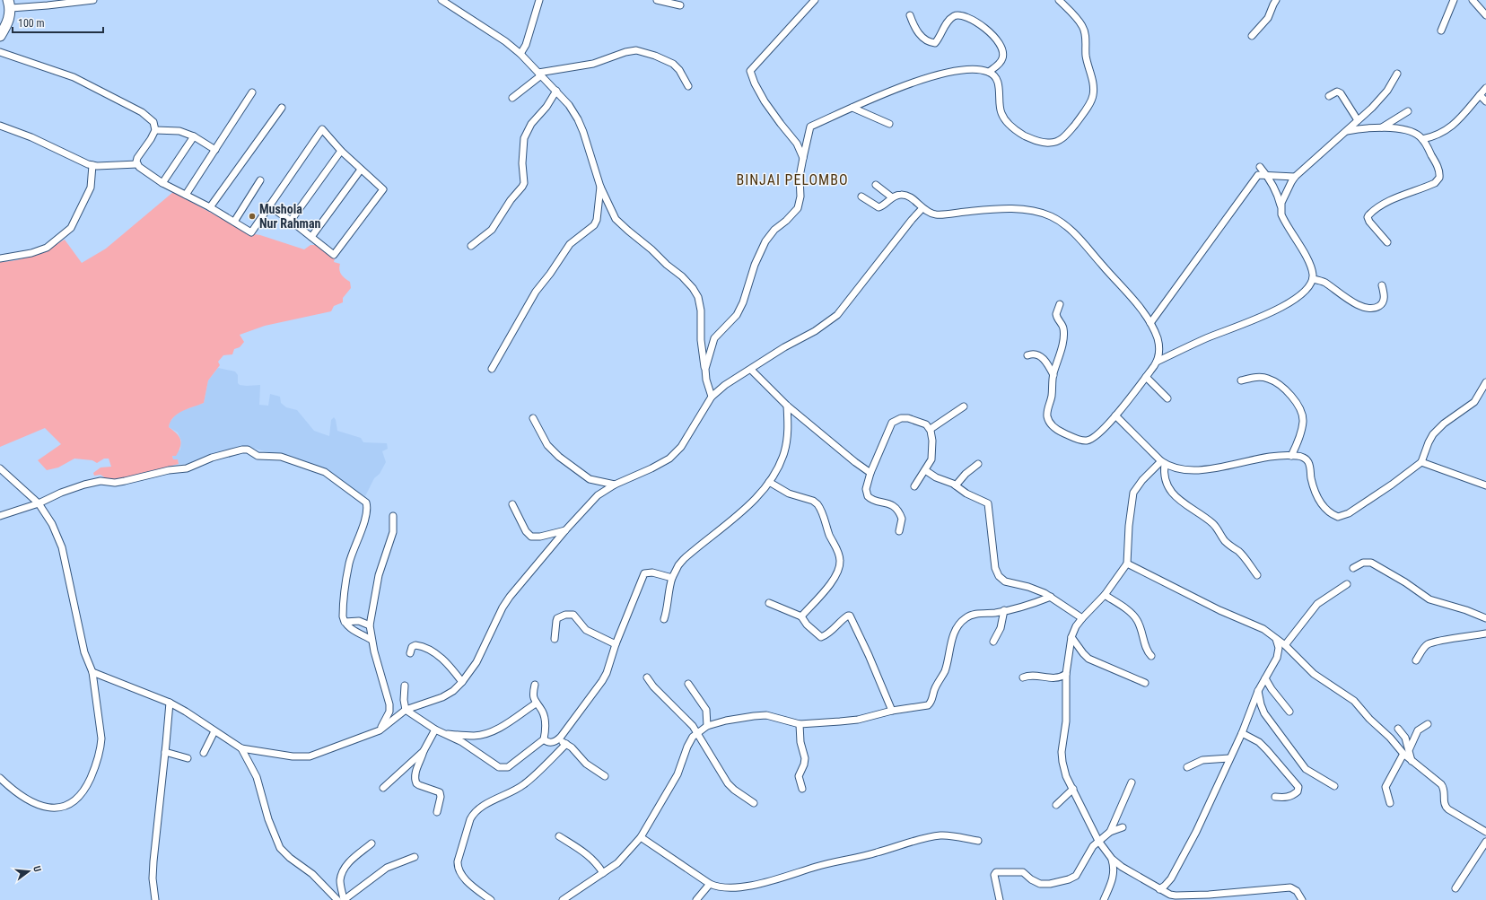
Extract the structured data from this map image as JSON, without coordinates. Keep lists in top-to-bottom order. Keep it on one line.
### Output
{"districts":["BINJAI PELOMBO"],"places":["Mushola Nur Rahman"],"scale_bar":"100 m","north":"right"}
